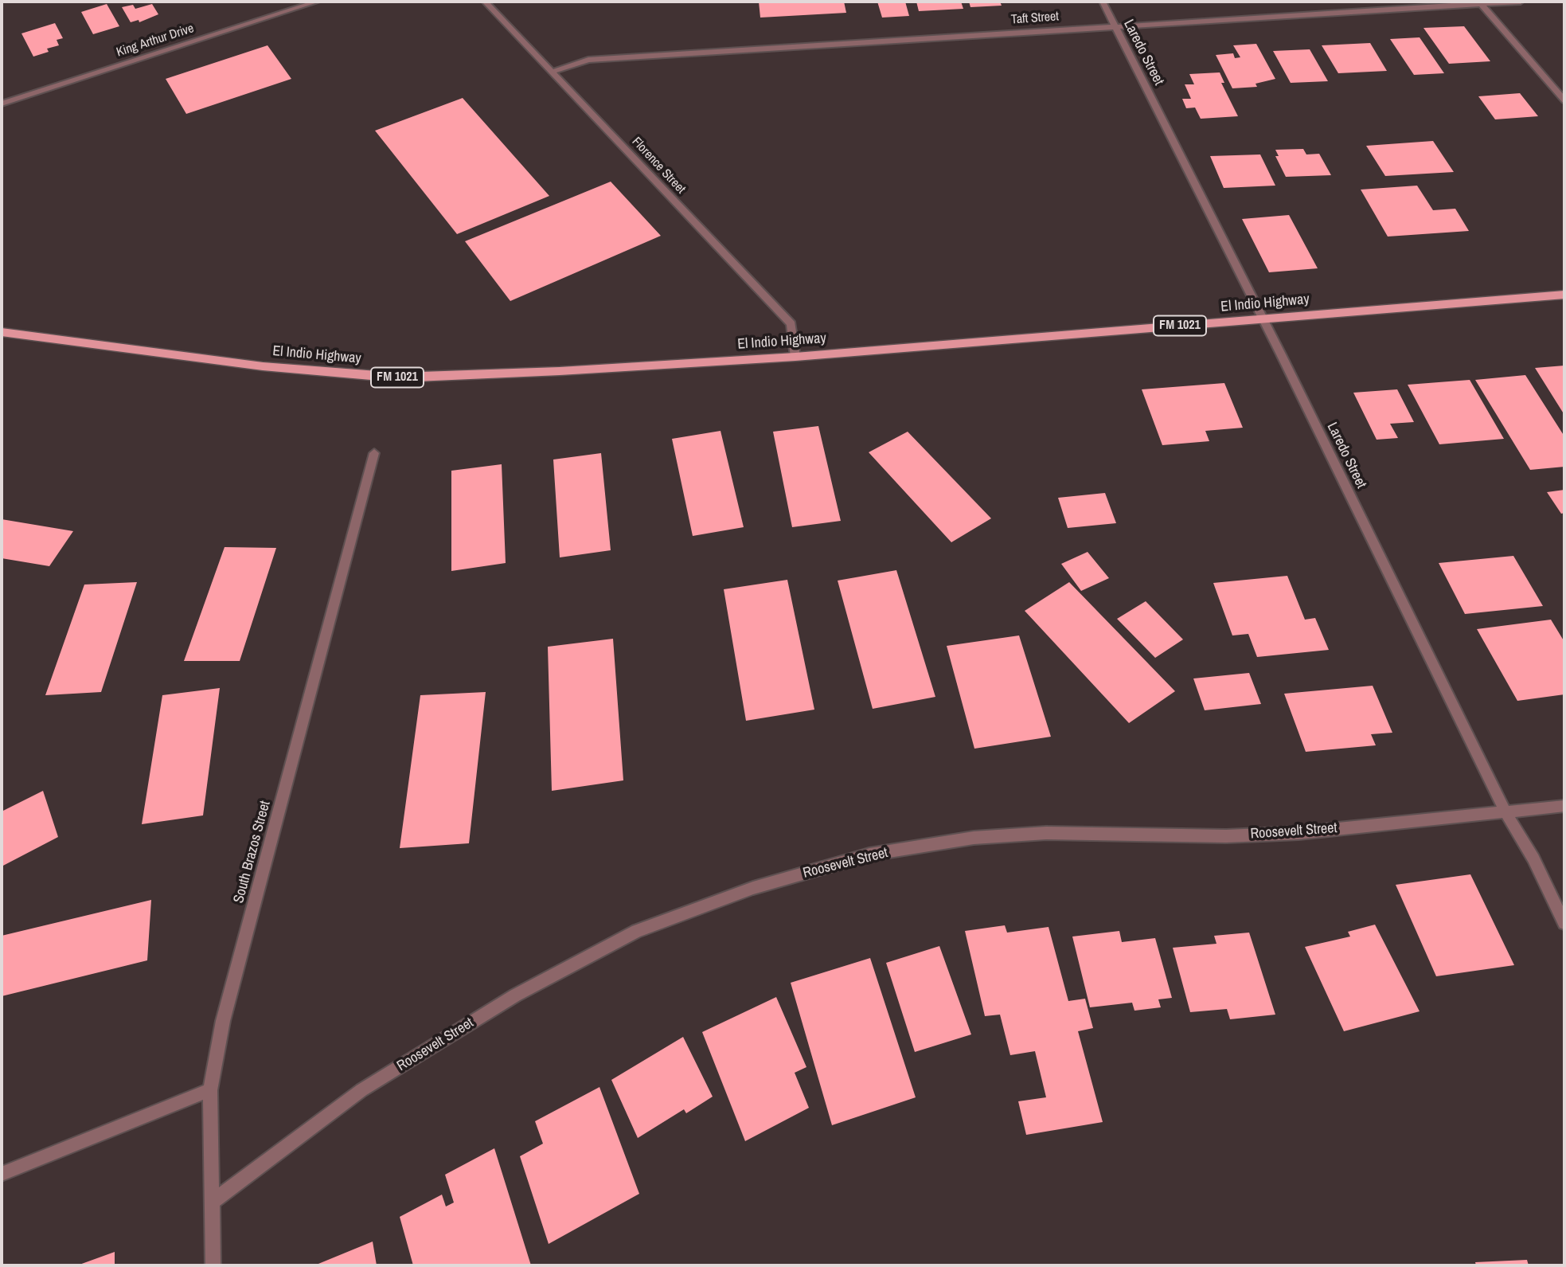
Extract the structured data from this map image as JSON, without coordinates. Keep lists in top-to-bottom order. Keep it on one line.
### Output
{"streets":{"main road":["El Indio Highway","FM 1021"],"street":["Taft Street","King Arthur Drive","Laredo Street","Florence Street","Roosevelt Street","South Brazos Street"]},"crossings":[["Taft Street","Laredo Street"],["Taft Street","Florence Street"],["Laredo Street","El Indio Highway"],["Laredo Street","Roosevelt Street"],["Florence Street","El Indio Highway"],["Roosevelt Street","South Brazos Street"]]}
